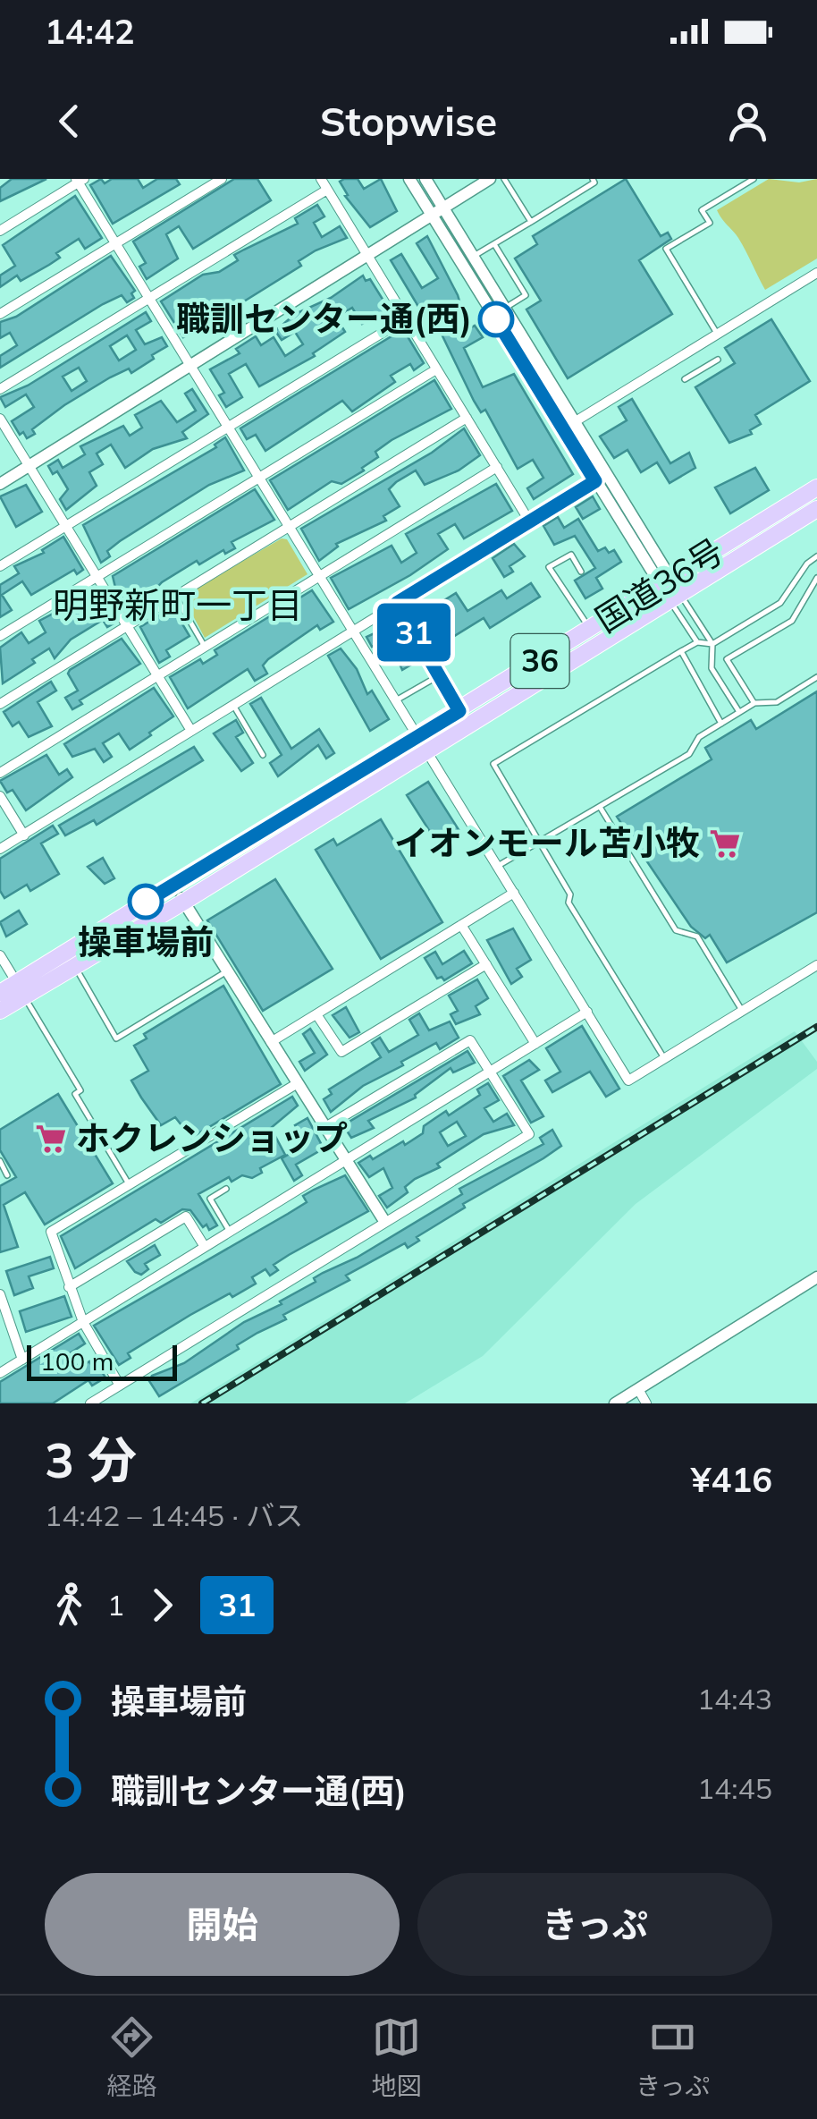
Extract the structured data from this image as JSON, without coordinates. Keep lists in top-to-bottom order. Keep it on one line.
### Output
{"streets":{"highway":["国道36号","36"]},"districts":["明野新町一丁目"],"places":{"other":["職訓センター通(西)","操車場前"],"supermarket":["イオンモール苫小牧","ホクレンショップ"]},"lines":["bus line 31"],"scale_bar":"100 m","page":{"status":"14:42","header":"Stopwise","on_map":"31","scale":"100 m","heading":["3 分","14:42 – 14:45 · バス","¥416"],"legs":["1","31"],"list":[{"name":"操車場前","value":"14:43"},{"name":"職訓センター通(西)","value":"14:45"}],"buttons":["開始","きっぷ"],"tabs":["経路","地図","きっぷ"]}}
